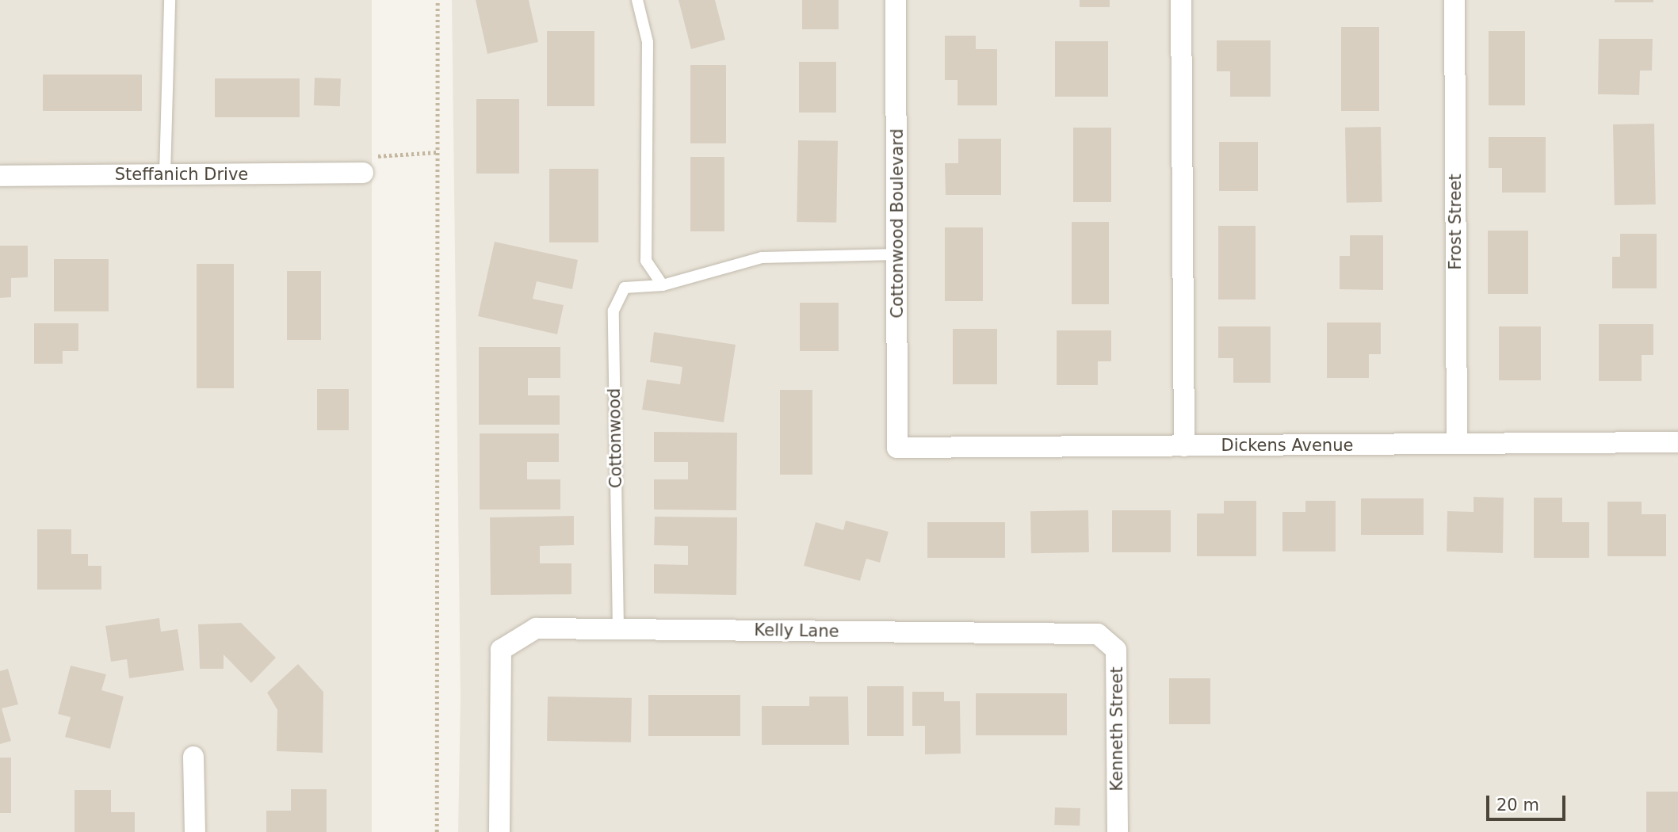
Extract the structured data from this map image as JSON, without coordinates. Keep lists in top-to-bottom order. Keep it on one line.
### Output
{"streets":{"street":["Steffanich Drive","Frost Street","Cottonwood Boulevard","Dickens Avenue","Kelly Lane","Kenneth Street"],"lane":["Cottonwood"]},"crossings":[["Frost Street","Dickens Avenue"],["Cottonwood Boulevard","Cottonwood"],["Cottonwood Boulevard","Dickens Avenue"],["Cottonwood","Kelly Lane"],["Kelly Lane","Kenneth Street"]],"scale_bar":"20 m"}
